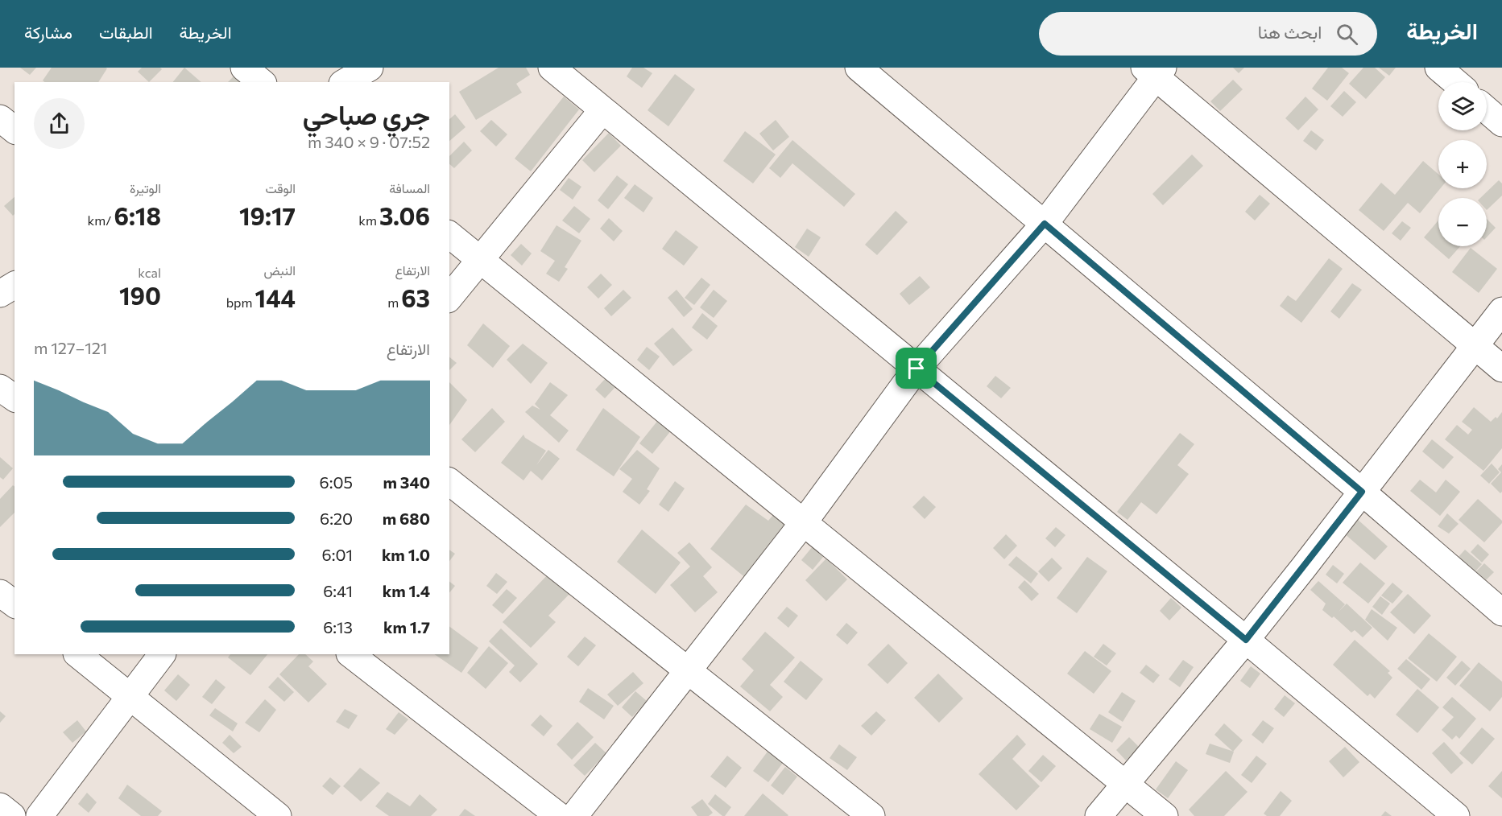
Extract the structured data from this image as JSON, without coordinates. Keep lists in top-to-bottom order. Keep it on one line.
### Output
{"page":{"header":"الخريطة","search":"ابحث هنا","nav":["الخريطة","الطبقات","مشاركة"],"map_buttons":["+","−"],"heading":["جري صباحي","07:52 · 9 × 340 m"],"stats":[["المسافة","3.06 km"],["الوقت","19:17"],["الوتيرة","6:18 /km"],["الارتفاع","63 m"],["النبض","144 bpm"],["kcal","190"]],"chart":["الارتفاع","121–127 m"],"list":[{"name":"340 m","note":"6:05"},{"name":"680 m","note":"6:20"},{"name":"1.0 km","note":"6:01"},{"name":"1.4 km","note":"6:41"},{"name":"1.7 km","note":"6:13"}]}}
